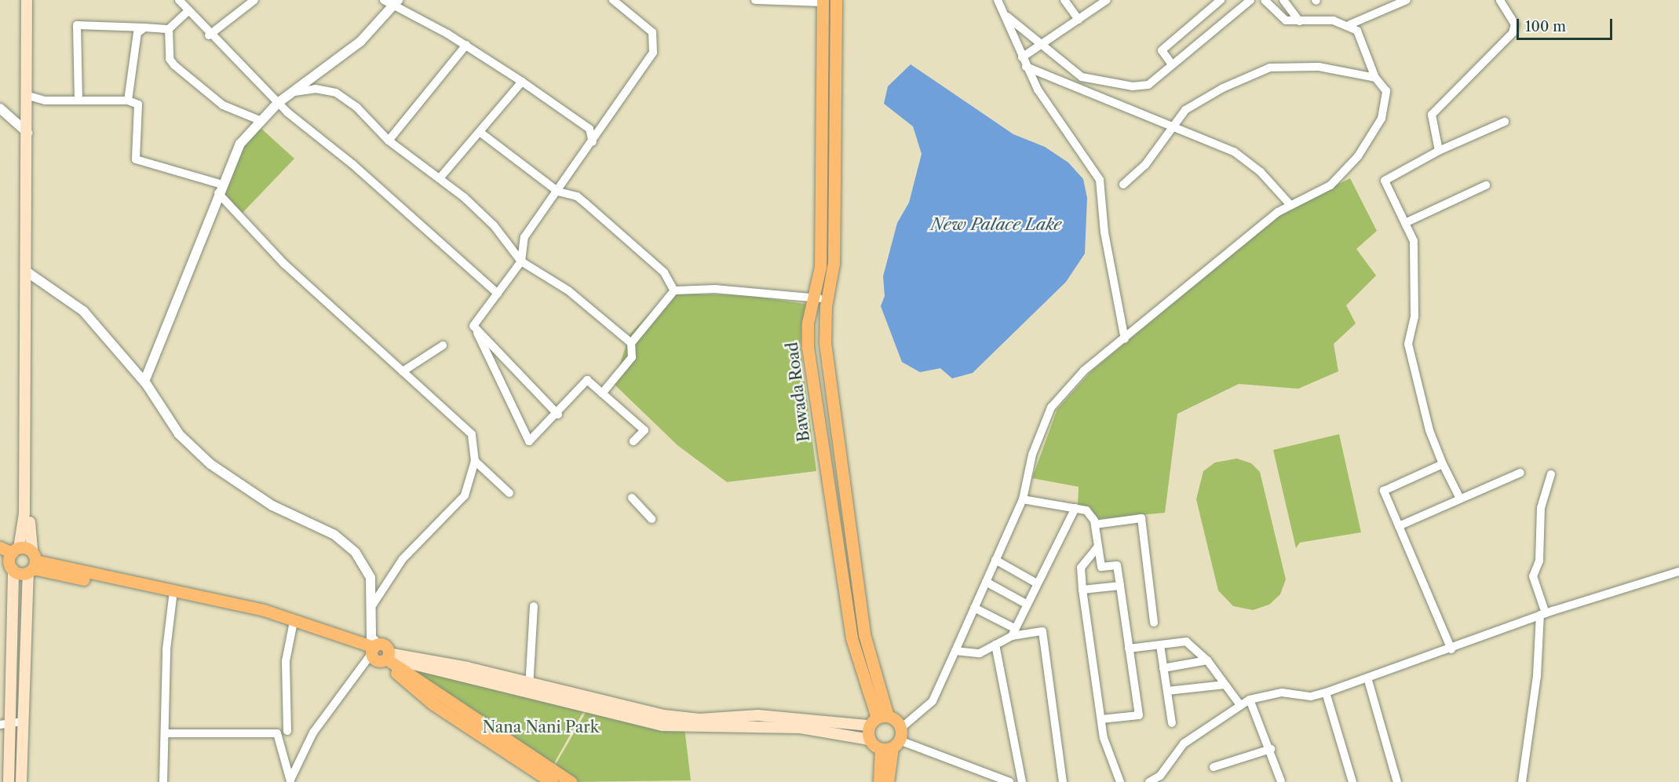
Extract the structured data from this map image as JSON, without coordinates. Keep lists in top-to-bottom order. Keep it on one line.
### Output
{"streets":{"main road":["Bawada Road"]},"water":["New Palace Lake"],"parks":["Nana Nani Park"],"scale_bar":"100 m"}
